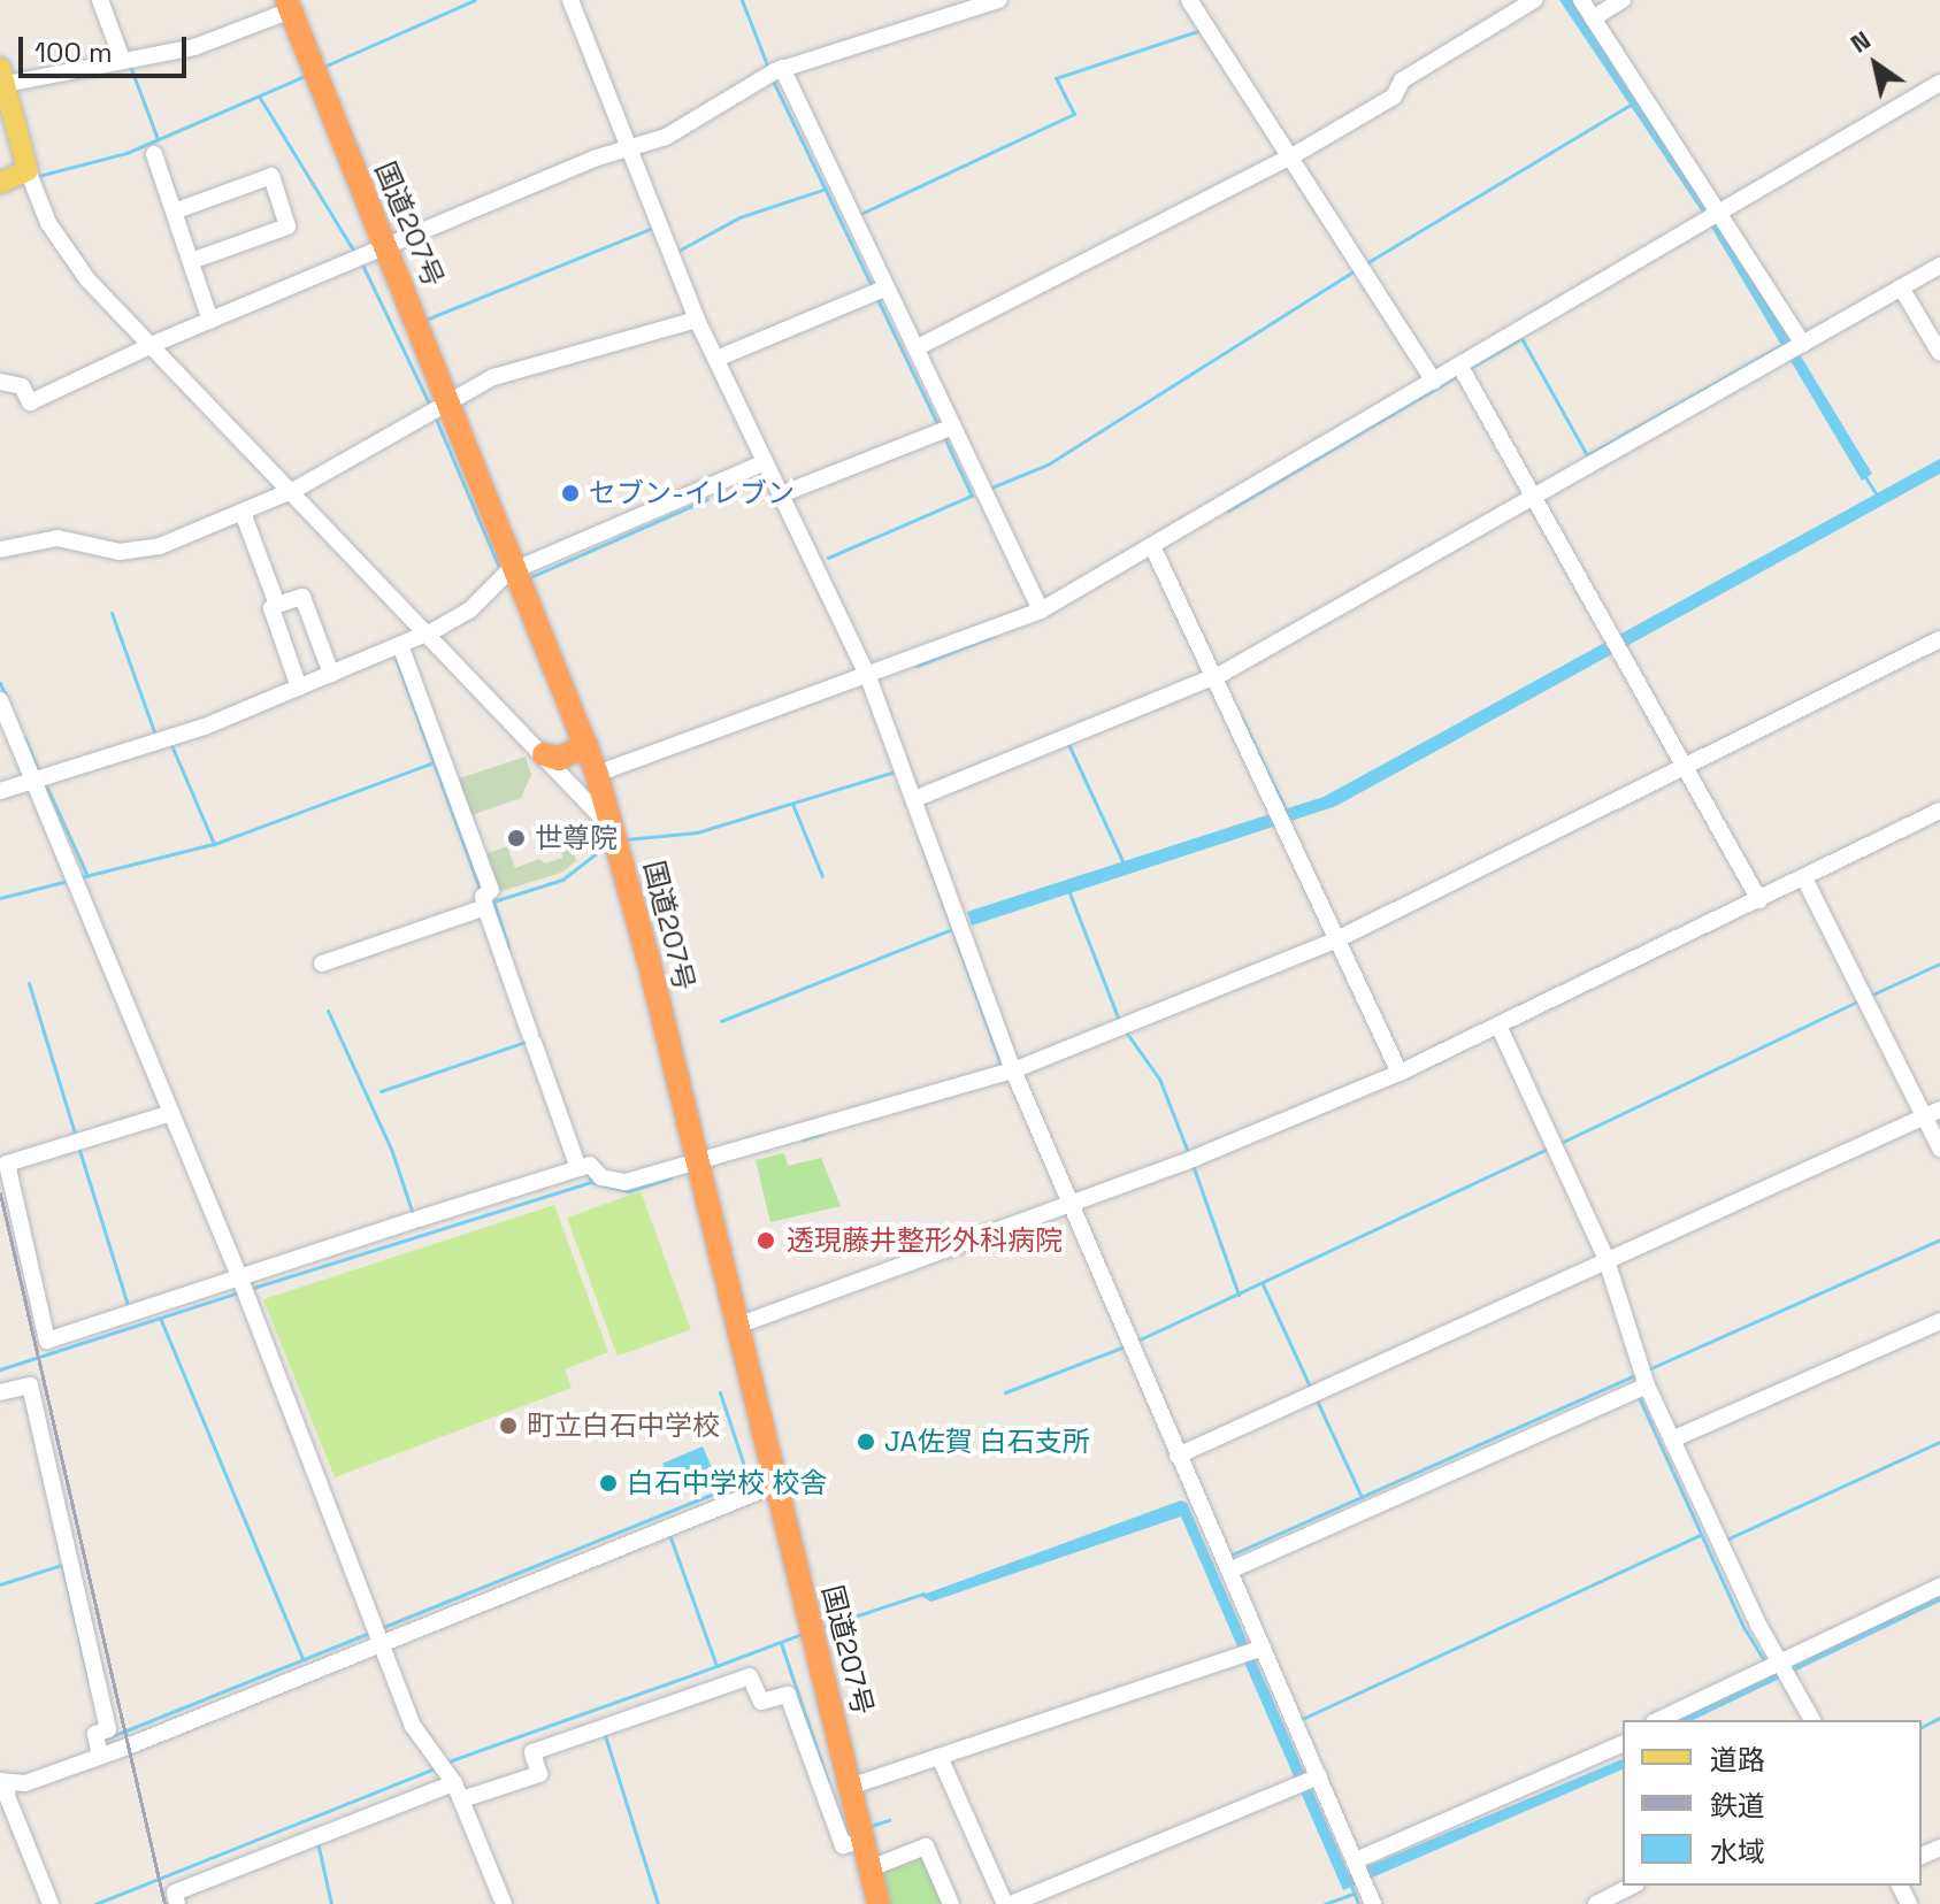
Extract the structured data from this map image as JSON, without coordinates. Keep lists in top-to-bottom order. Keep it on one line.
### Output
{"streets":{"highway":["国道207号"]},"places":["セブン-イレブン","世尊院","透現藤井整形外科病院","町立白石中学校","JA佐賀 白石支所","白石中学校 校舎"],"legend":["道路","鉄道","水域"],"scale_bar":"100 m","north":"top left"}
